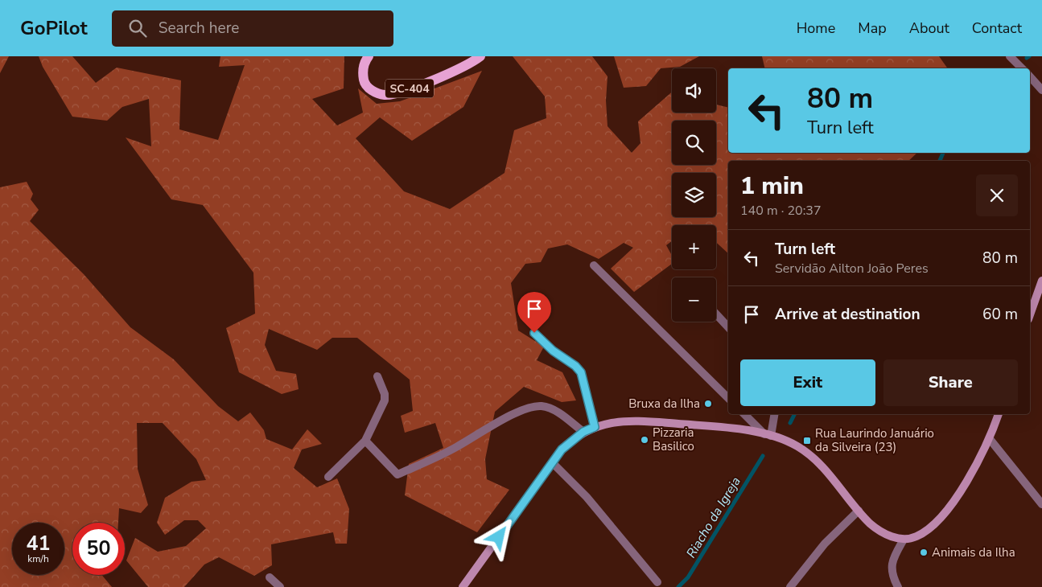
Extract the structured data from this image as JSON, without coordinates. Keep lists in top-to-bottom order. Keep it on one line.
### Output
{"streets":{"main road":["SC-404"]},"water":["Riacho da Igreja"],"places":{"other":["Bruxa da Ilha","Pizzaria Basilico","Animais da Ilha"],"transit":["Rua Laurindo Januário da Silveira (23)"]},"page":{"header":"GoPilot","search":"Search here","nav":["Home","Map","About","Contact"],"map_buttons":["+","−"],"turn":["80 m","Turn left"],"heading":["1 min","140 m · 20:37"],"list":[{"name":"Turn left","note":"Servidão Ailton João Peres","value":"80 m"},{"name":"Arrive at destination","value":"60 m"}],"buttons":["Exit","Share"],"speed":"41 km/h","limit":"50"}}
